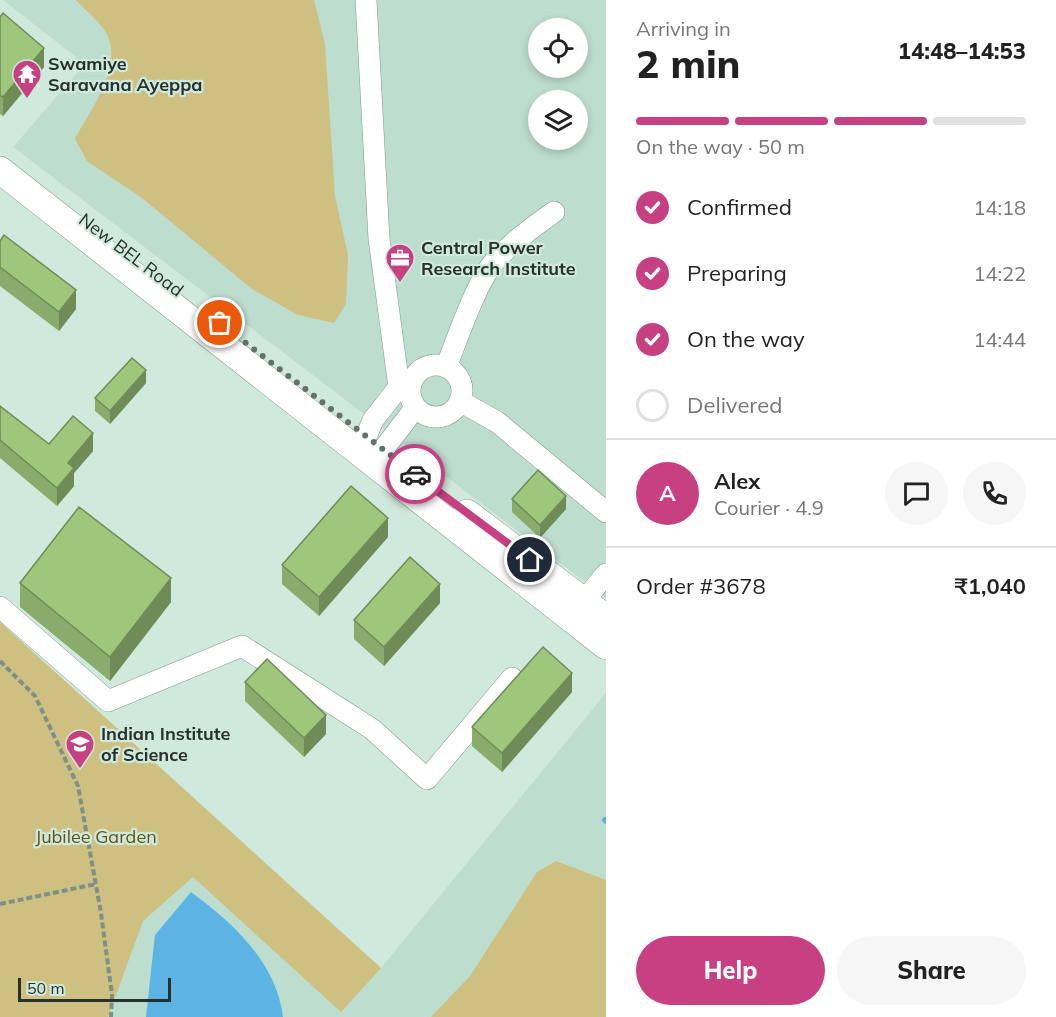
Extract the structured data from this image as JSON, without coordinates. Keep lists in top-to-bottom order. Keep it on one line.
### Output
{"streets":{"main road":["New BEL Road"]},"parks":["Jubilee Garden"],"places":{"temple":["Swamiye Saravana Ayeppa"],"office":["Central Power Research Institute"],"school or university":["Indian Institute of Science"]},"scale_bar":"50 m","page":{"heading":["2 min","Arriving in","14:48–14:53"],"panel":["Alex","Courier · 4.9","Order #3678","₹1,040"],"bar":"On the way · 50 m","list":[["Confirmed","14:18"],["Preparing","14:22"],["On the way","14:44"],"Delivered"],"round":"A","buttons":["Help","Share"],"scale":"50 m"}}
